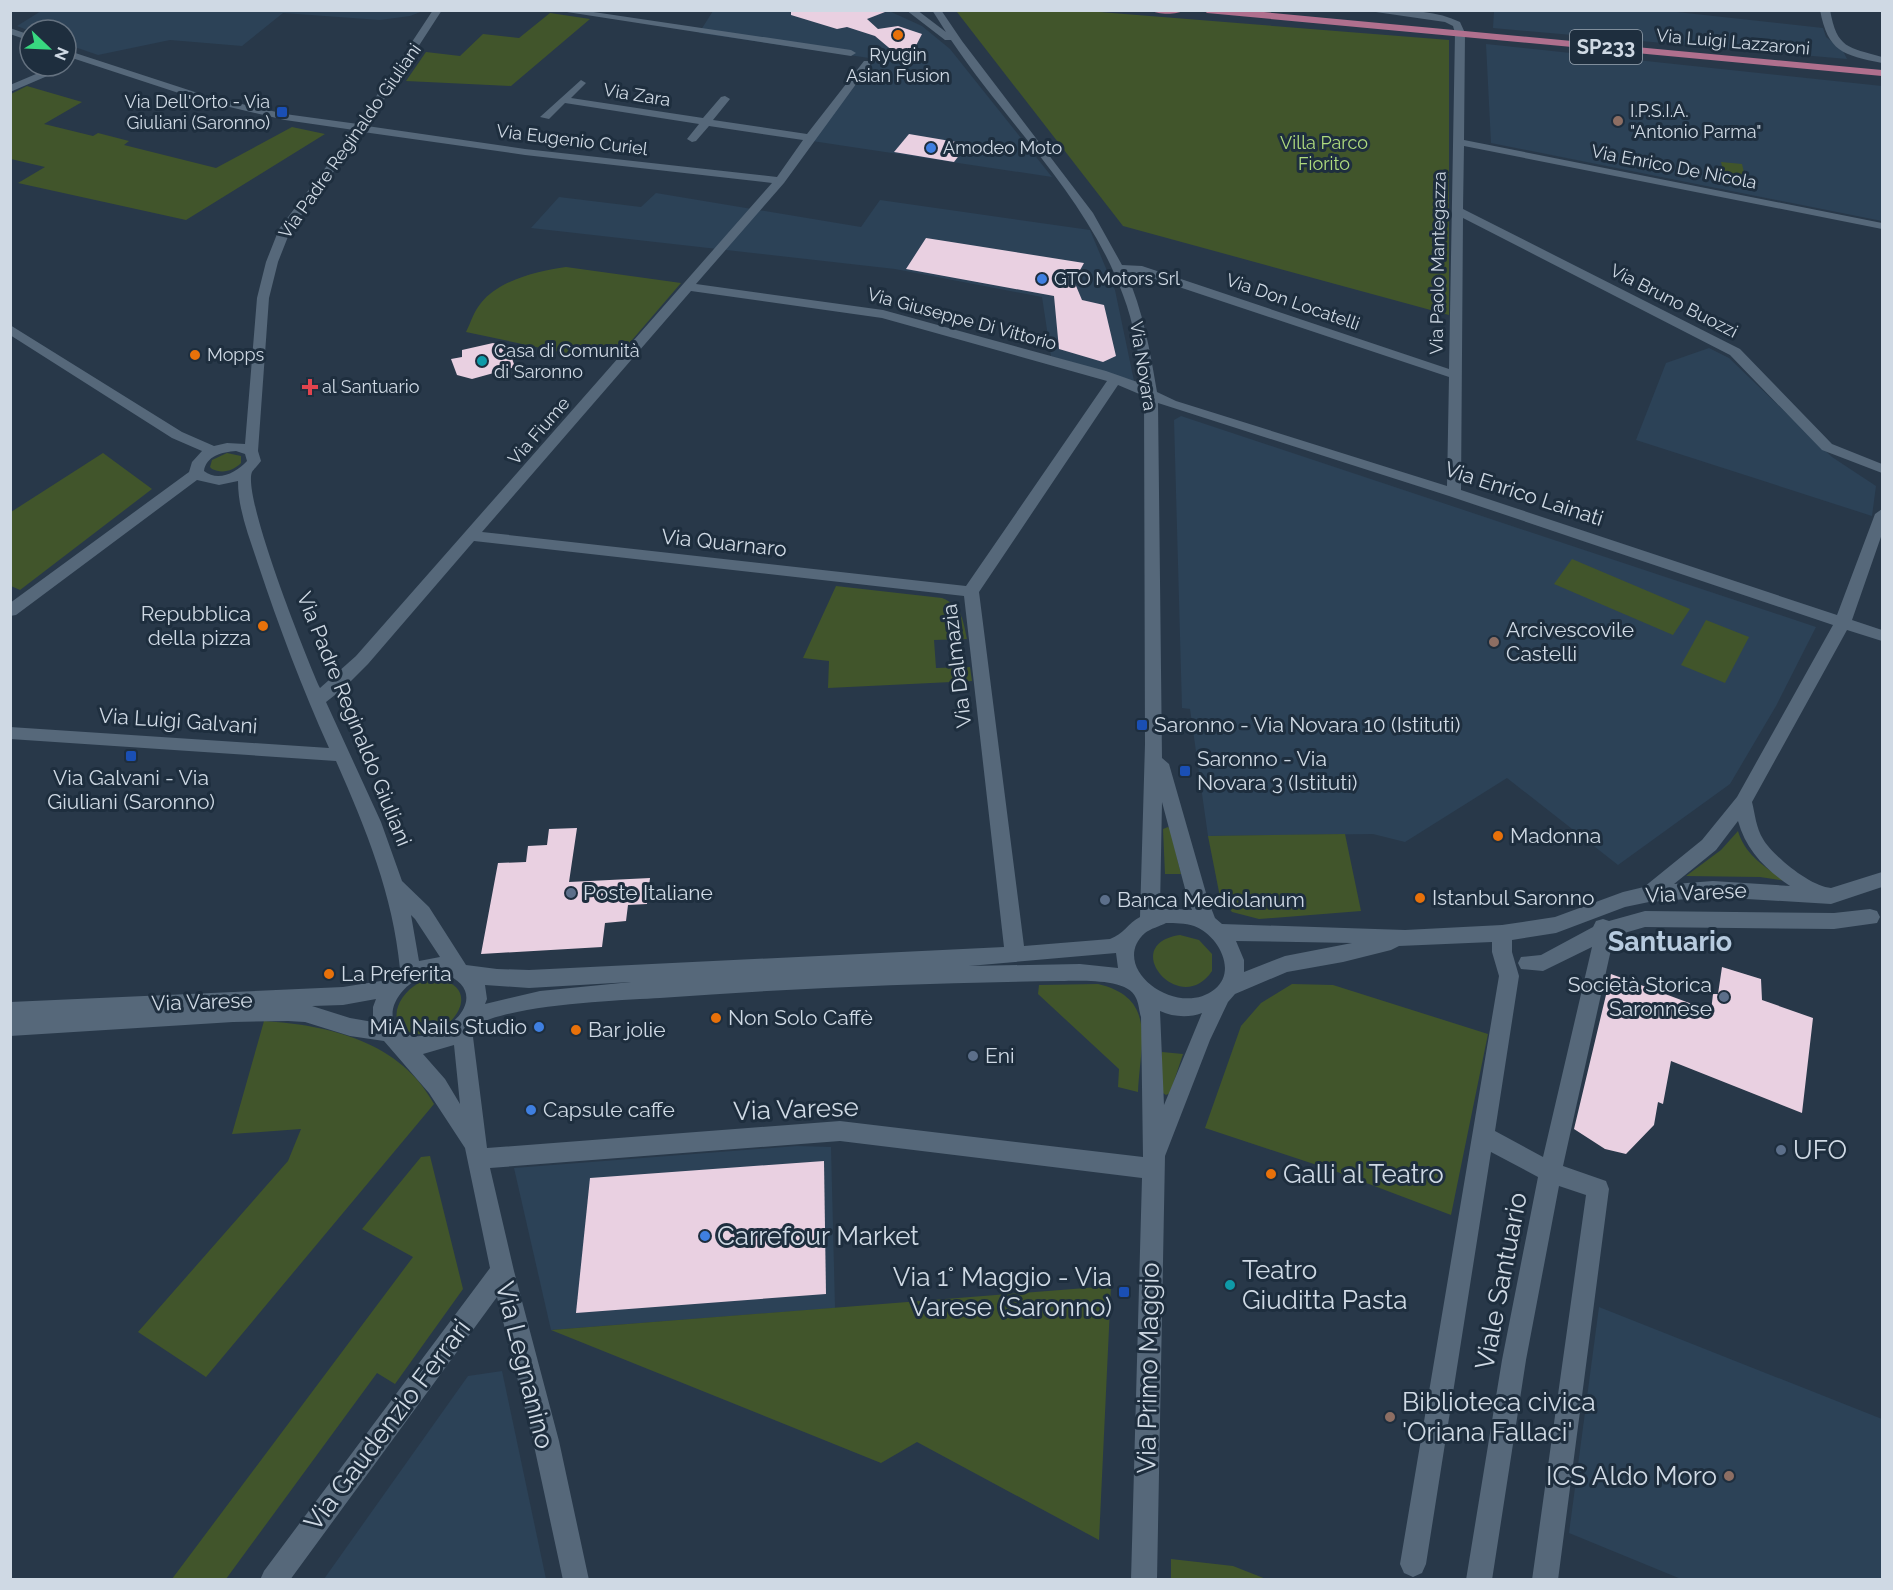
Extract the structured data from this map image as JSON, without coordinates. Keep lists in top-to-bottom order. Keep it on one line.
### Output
{"streets":{"main road":["Via Luigi Lazzaroni","SP233"],"street":["Via Zara","Via Eugenio Curiel","Via Padre Reginaldo Giuliani","Via Enrico De Nicola","Via Paolo Mantegazza","Via Bruno Buozzi","Via Don Locatelli","Via Giuseppe Di Vittorio","Via Novara","Via Fiume","Via Enrico Lainati","Via Quarnaro","Via Dalmazia","Via Luigi Galvani","Via Varese","Viale Santuario","Via Legnanino","Via Primo Maggio","Via Gaudenzio Ferrari"]},"crossings":[["Via Luigi Lazzaroni","Via Paolo Mantegazza"],["Via Zara","Via Fiume"],["Via Eugenio Curiel","Via Padre Reginaldo Giuliani"],["Via Eugenio Curiel","Via Fiume"],["Via Padre Reginaldo Giuliani","Via Fiume"],["Via Padre Reginaldo Giuliani","Via Luigi Galvani"],["Via Padre Reginaldo Giuliani","Via Varese"],["Via Padre Reginaldo Giuliani","Via Legnanino"],["Via Enrico De Nicola","Via Paolo Mantegazza"],["Via Paolo Mantegazza","Via Bruno Buozzi"],["Via Paolo Mantegazza","Via Don Locatelli"],["Via Paolo Mantegazza","Via Enrico Lainati"],["Via Don Locatelli","Via Novara"],["Via Giuseppe Di Vittorio","Via Novara"],["Via Giuseppe Di Vittorio","Via Fiume"],["Via Giuseppe Di Vittorio","Via Enrico Lainati"],["Via Giuseppe Di Vittorio","Via Dalmazia"],["Via Novara","Via Enrico Lainati"],["Via Novara","Via Varese"],["Via Novara","Via Primo Maggio"],["Via Fiume","Via Quarnaro"],["Via Quarnaro","Via Dalmazia"],["Via Varese","Viale Santuario"],["Via Varese","Via Legnanino"],["Via Varese","Via Primo Maggio"],["Via Legnanino","Via Gaudenzio Ferrari"]],"districts":["Santuario"],"parks":["Villa Parco Fiorito"],"places":{"other":["Ryugin Asian Fusion","I.P.S.I.A. \"Antonio Parma\"","Amodeo Moto","GTO Motors Srl","Mopps","Casa di Comunità di Saronno","Repubblica della pizza","Arcivescovile Castelli","Madonna","Poste Italiane","Istanbul Saronno","Banca Mediolanum","La Preferita","Società Storica Saronnese","Non Solo Caffè","MiA Nails Studio","Bar jolie","Eni","Capsule caffe","UFO","Galli al Teatro","Carrefour Market","Teatro Giuditta Pasta","Biblioteca civica 'Oriana Fallaci'","ICS Aldo Moro"],"transit":["Via Dell'Orto - Via Giuliani (Saronno)","Saronno - Via Novara 10 (Istituti)","Via Galvani - Via Giuliani (Saronno)","Saronno - Via Novara 3 (Istituti)","Via 1° Maggio - Via Varese (Saronno)"],"health":["al Santuario"]},"north":"bottom right"}
